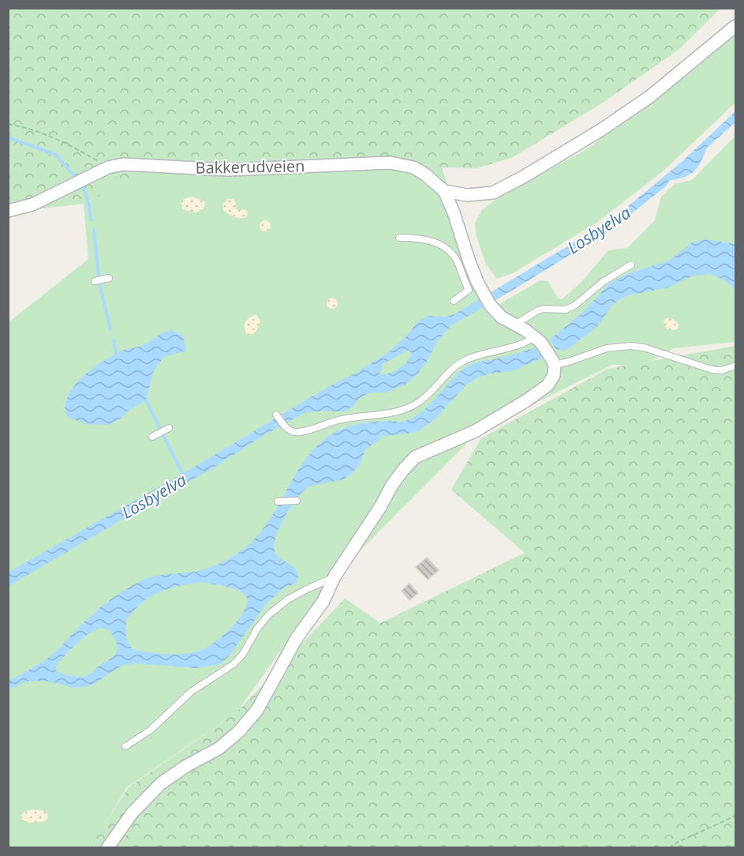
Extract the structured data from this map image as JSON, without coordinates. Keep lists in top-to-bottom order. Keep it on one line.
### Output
{"streets":{"street":["Bakkerudveien"]},"water":["Losbyelva"]}
